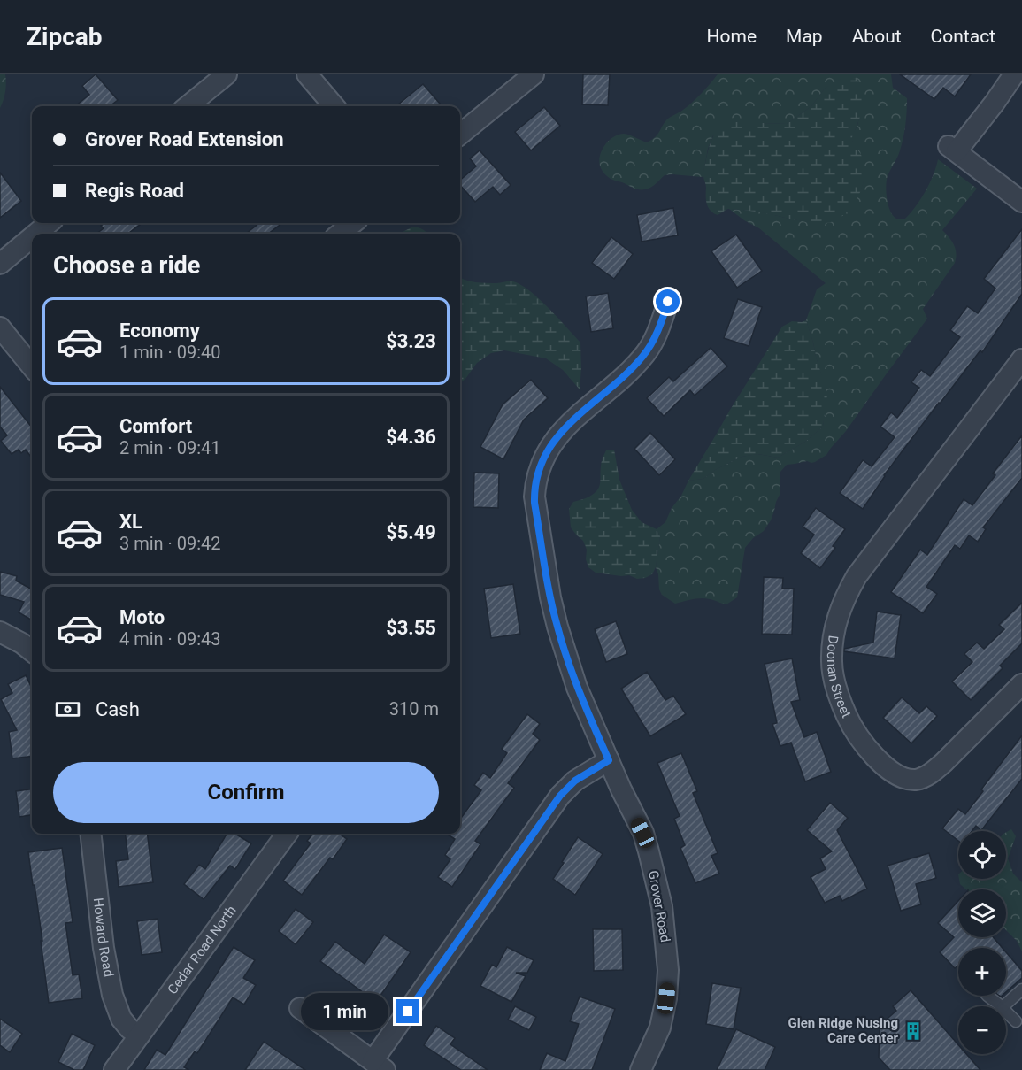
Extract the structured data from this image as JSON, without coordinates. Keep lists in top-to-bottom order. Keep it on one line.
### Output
{"streets":{"street":["Doonan Street","Grover Road","Howard Road","Cedar Road North"]},"crossings":[["Howard Road","Cedar Road North"]],"places":{"building":["Glen Ridge Nusing Care Center"]},"page":{"header":"Zipcab","nav":["Home","Map","About","Contact"],"banner":["Grover Road Extension","Regis Road"],"heading":"Choose a ride","list":[{"name":"Economy","note":"1 min · 09:40","value":"$3.23"},{"name":"Comfort","note":"2 min · 09:41","value":"$4.36"},{"name":"XL","note":"3 min · 09:42","value":"$5.49"},{"name":"Moto","note":"4 min · 09:43","value":"$3.55"}],"pay":["Cash","310 m"],"buttons":"Confirm","map_buttons":["+","−"],"bubble":"1 min"}}
